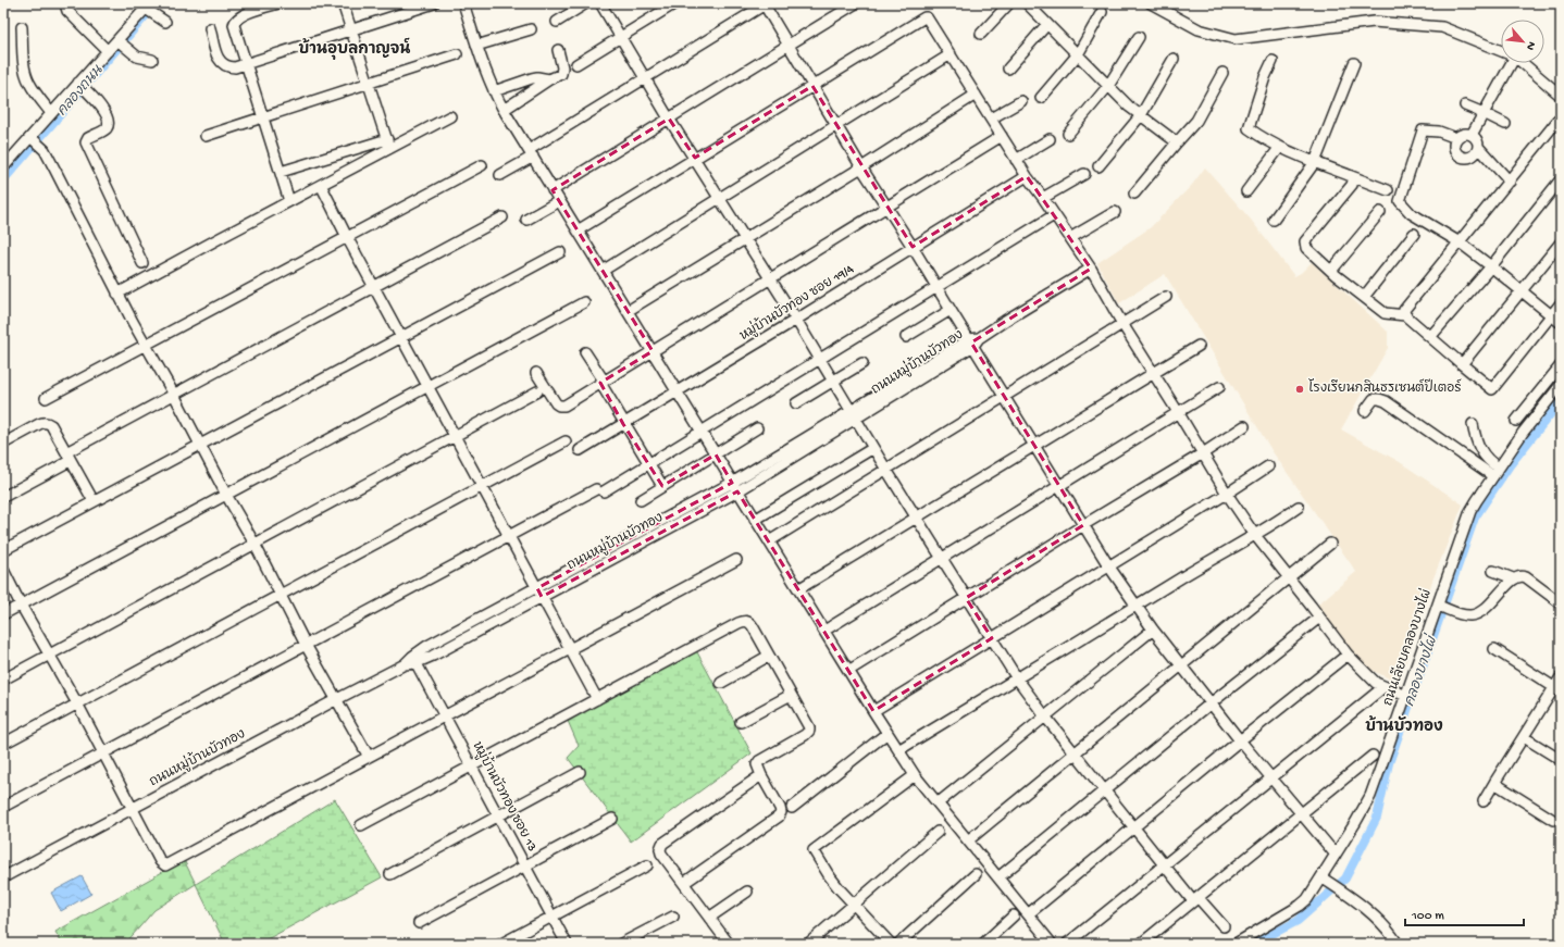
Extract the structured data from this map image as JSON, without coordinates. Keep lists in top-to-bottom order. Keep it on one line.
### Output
{"streets":{"street":["หมู่บ้านบัวทอง ซอย 19/4","ถนนหมู่บ้านบัวทอง","ถนนเลียบคลองบางไผ่","หมู่บ้านบัวทอง ซอย 13"]},"crossings":[["ถนนหมู่บ้านบัวทอง","หมู่บ้านบัวทอง ซอย 13"]],"districts":["บ้านอุบลกาญจน์","บ้านบัวทอง"],"water":["คลองถนน","คลองบางไผ่"],"places":["โรงเรียนกสินธรเซนต์ปีเตอร์"],"scale_bar":"100 m","north":"bottom right"}
